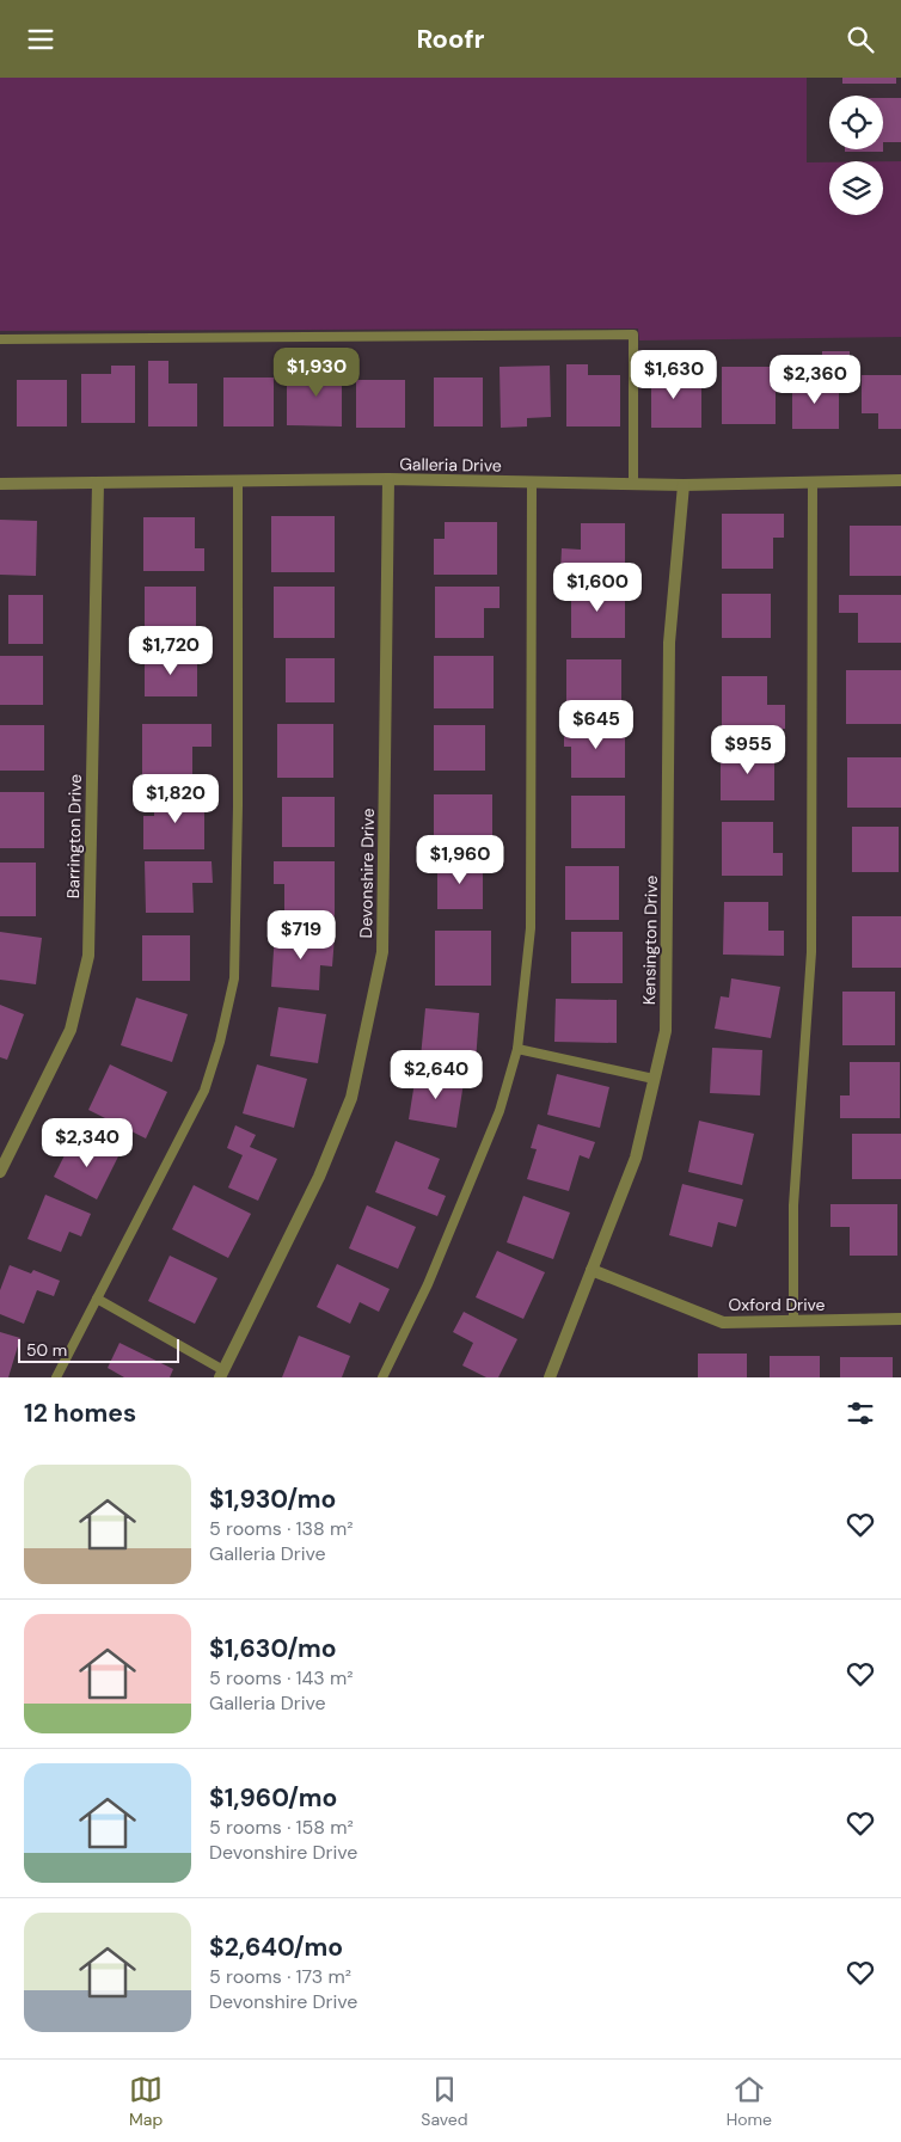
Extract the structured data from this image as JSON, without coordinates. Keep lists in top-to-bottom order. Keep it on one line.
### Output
{"streets":{"street":["Galleria Drive","Barrington Drive","Devonshire Drive","Kensington Drive","Oxford Drive"]},"crossings":[["Galleria Drive","Barrington Drive"],["Galleria Drive","Devonshire Drive"],["Galleria Drive","Kensington Drive"],["Kensington Drive","Oxford Drive"]],"scale_bar":"50 m","page":{"header":"Roofr","price":["$1,930","$1,630","$2,360","$1,600","$1,720","$645","$955","$1,820","$1,960","$719","$2,640","$2,340"],"scale":"50 m","heading":"12 homes","list":[{"name":"$1,930/mo","note":"5 rooms · 138 m² · Galleria Drive"},{"name":"$1,630/mo","note":"5 rooms · 143 m² · Galleria Drive"},{"name":"$1,960/mo","note":"5 rooms · 158 m² · Devonshire Drive"},{"name":"$2,640/mo","note":"5 rooms · 173 m² · Devonshire Drive"}],"tabs":["Map","Saved","Home"]}}
